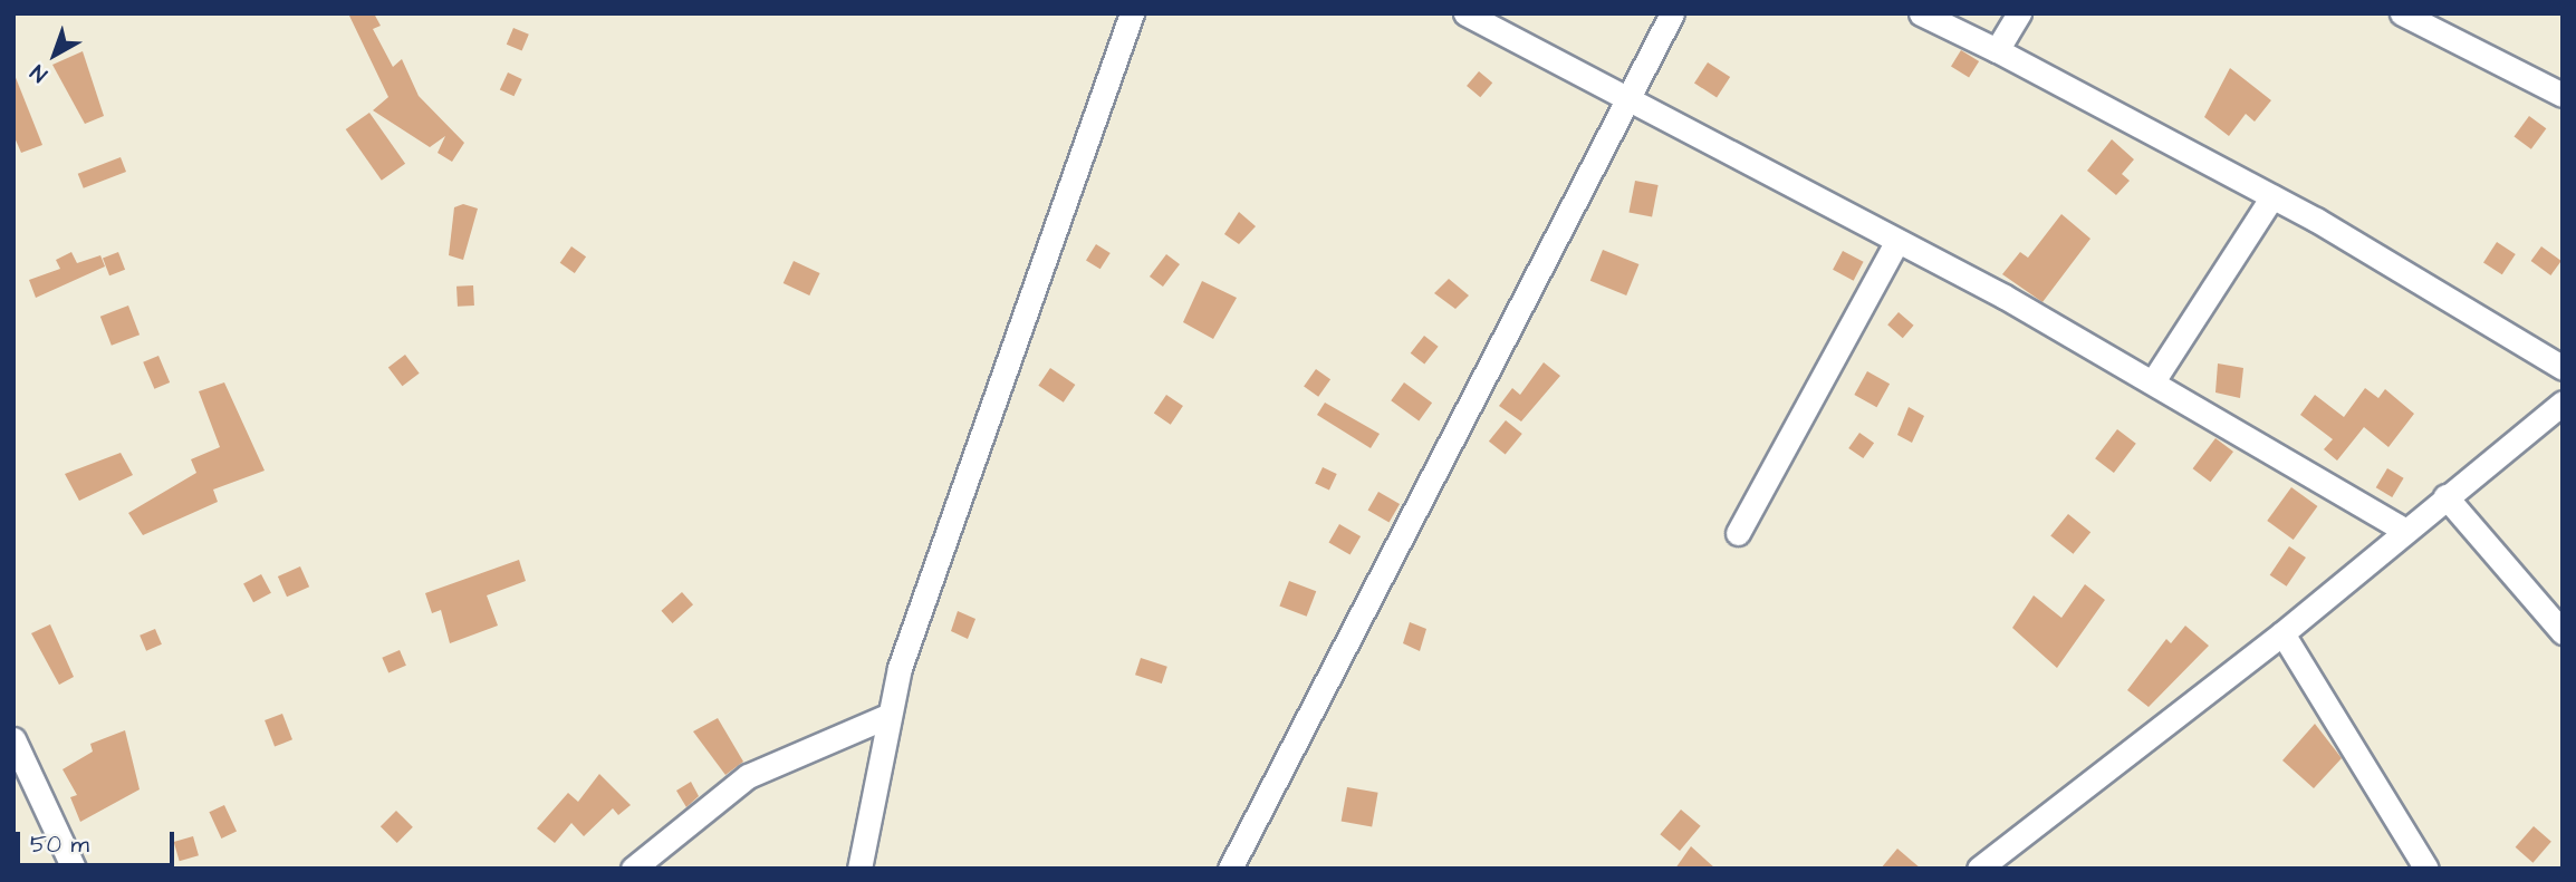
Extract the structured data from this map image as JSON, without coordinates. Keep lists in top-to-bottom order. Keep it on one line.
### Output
{"scale_bar":"50 m","north":"bottom left"}
